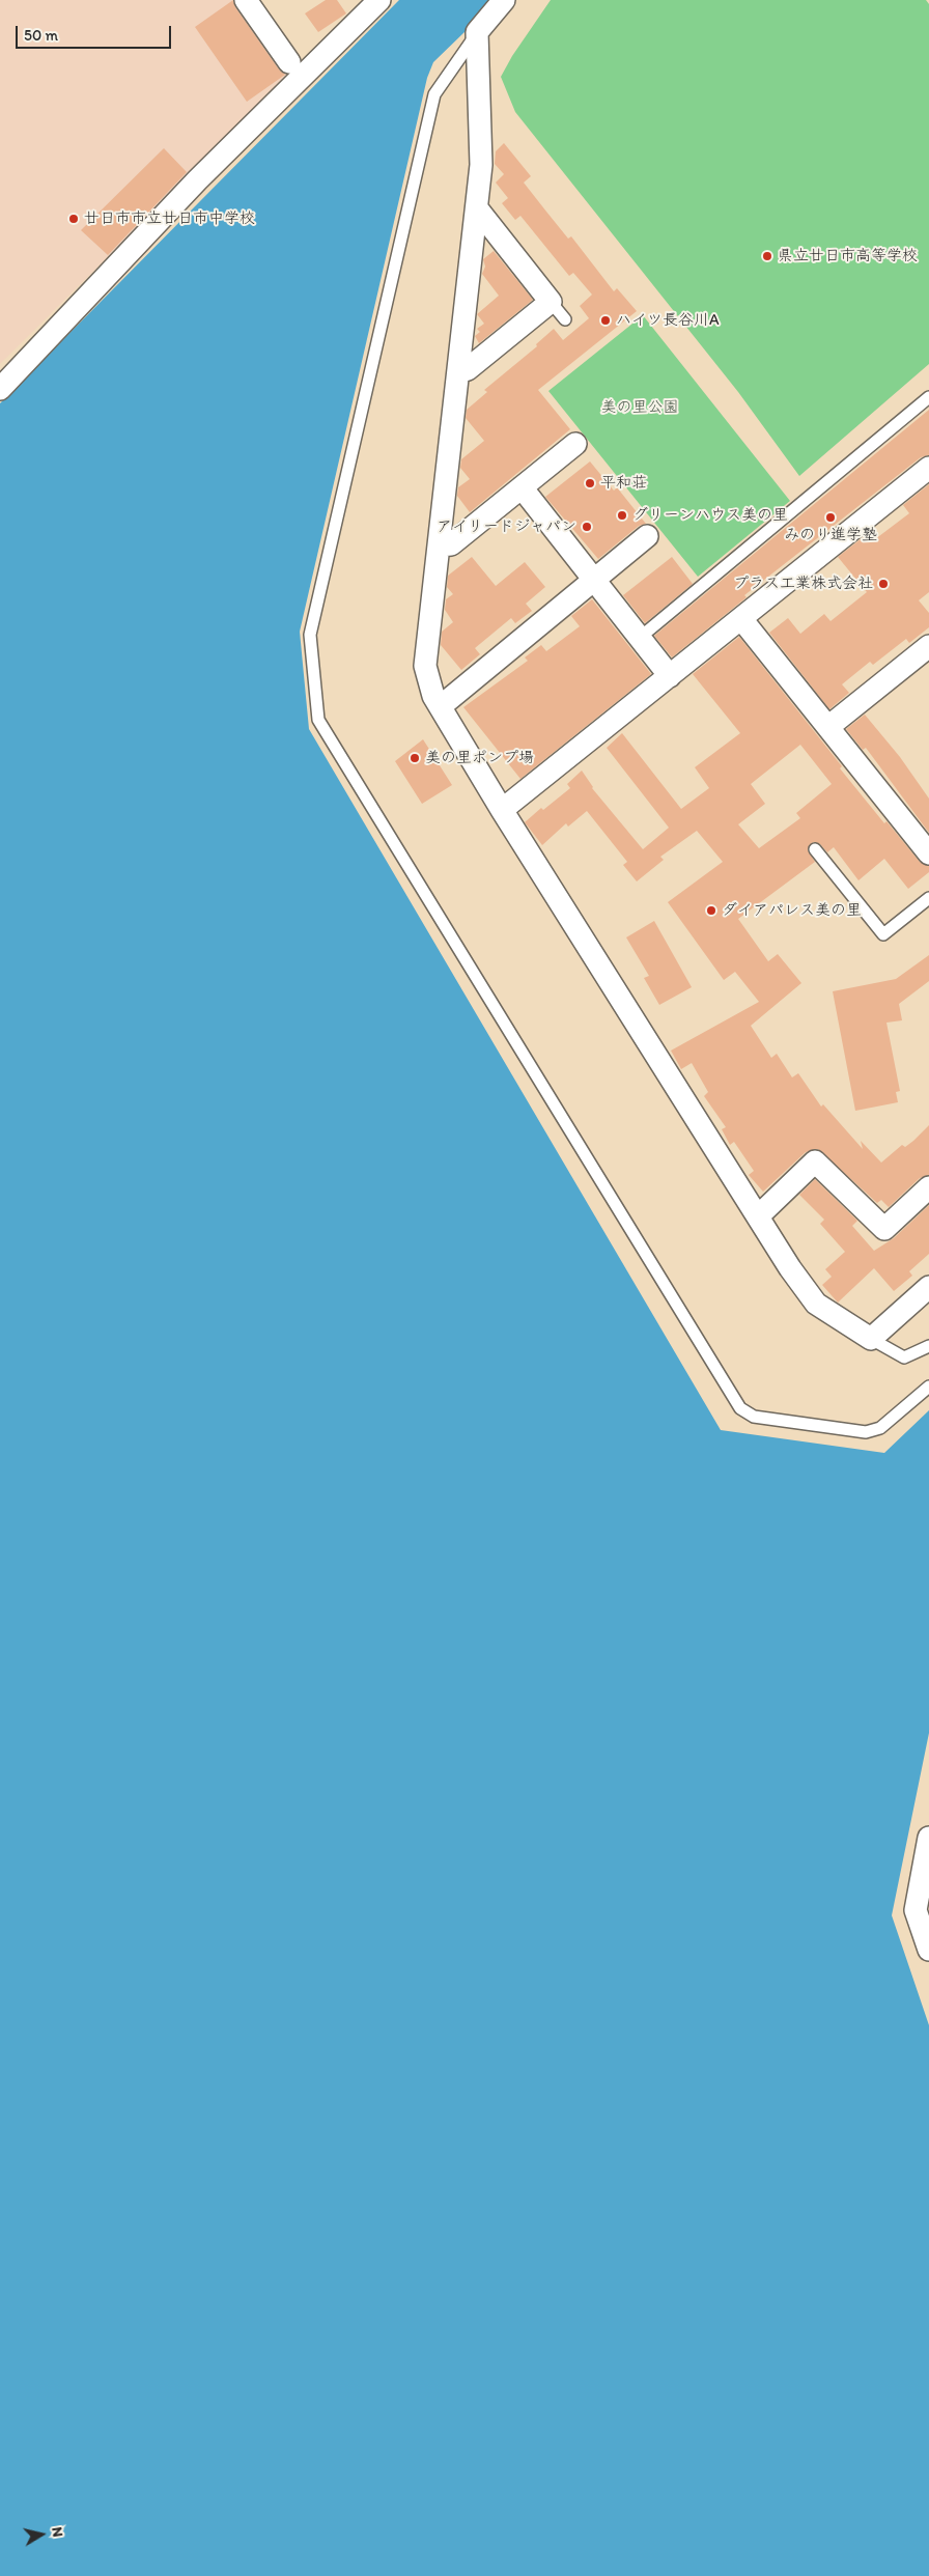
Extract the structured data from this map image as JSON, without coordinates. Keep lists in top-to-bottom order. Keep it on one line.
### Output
{"parks":["美の里公園"],"places":["廿日市市立廿日市中学校","県立廿日市高等学校","ハイツ長谷川A","平和荘","グリーンハウス美の里","みのり進学塾","アイリードジャパン","プラス工業株式会社","美の里ポンプ場","ダイアパレス美の里"],"scale_bar":"50 m","north":"right"}
